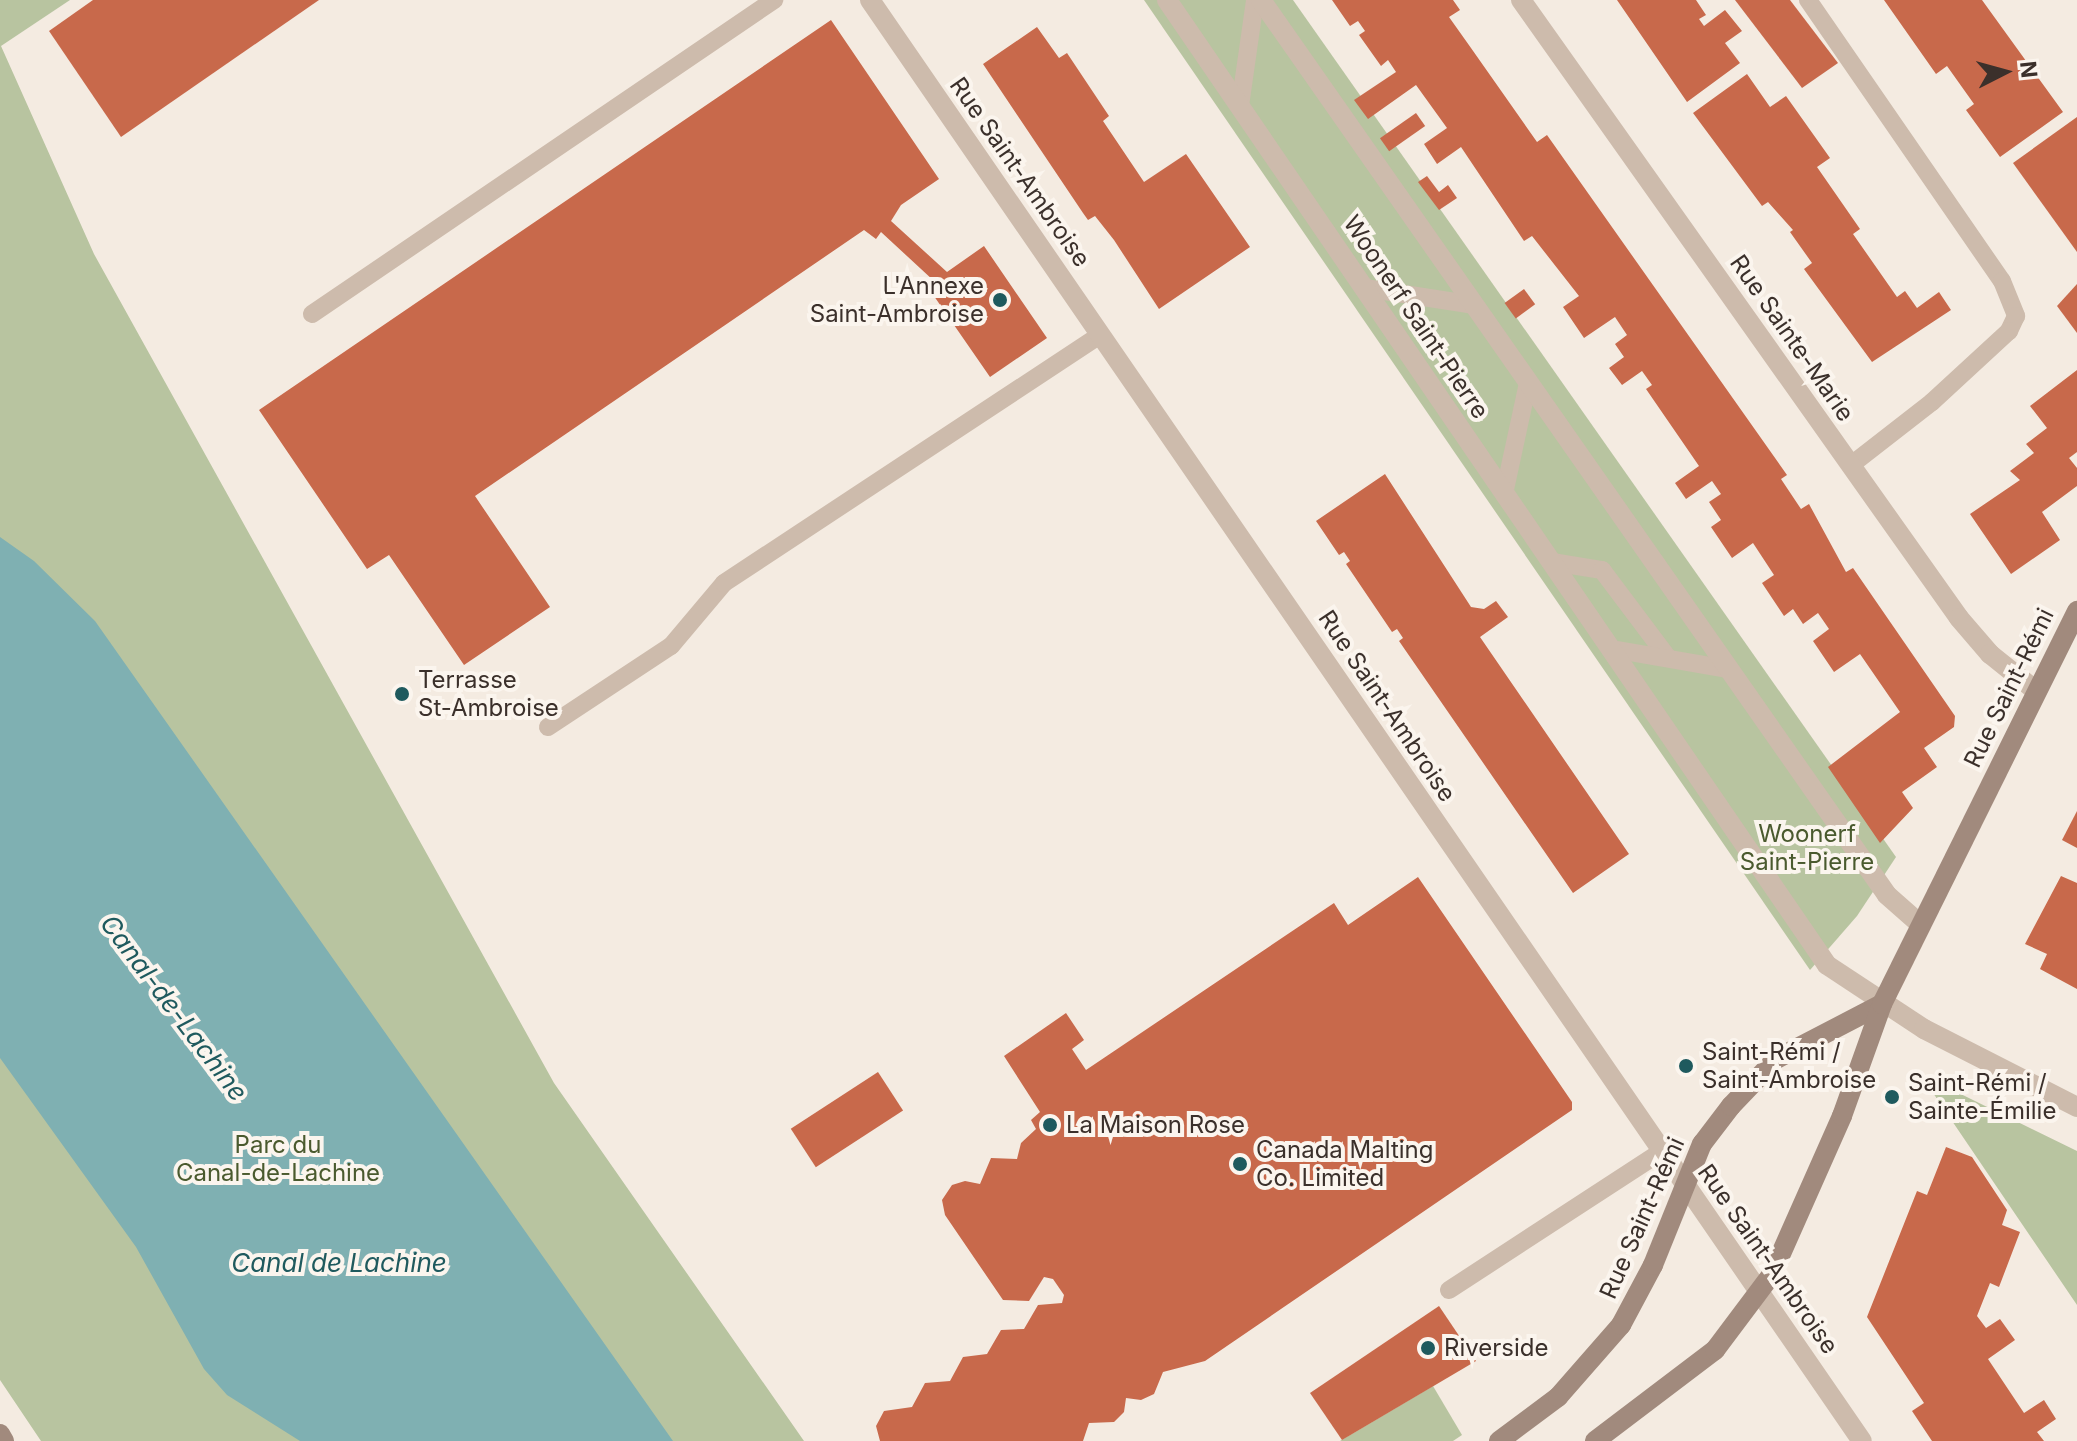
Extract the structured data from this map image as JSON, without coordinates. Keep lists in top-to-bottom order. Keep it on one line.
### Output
{"streets":{"main road":["Rue Saint-Rémi"],"street":["Rue Saint-Ambroise","Woonerf Saint-Pierre","Rue Sainte-Marie"]},"crossings":[["Rue Saint-Ambroise","Rue Saint-Rémi"],["Woonerf Saint-Pierre","Rue Saint-Rémi"],["Rue Sainte-Marie","Rue Saint-Rémi"]],"water":["Canal-de-Lachine","Canal de Lachine"],"parks":["Woonerf Saint-Pierre","Parc du Canal-de-Lachine"],"places":["L'Annexe Saint-Ambroise","Terrasse St-Ambroise","Saint-Rémi / Saint-Ambroise","Saint-Rémi / Sainte-Émilie","La Maison Rose","Canada Malting Co. Limited","Riverside"],"north":"right"}
